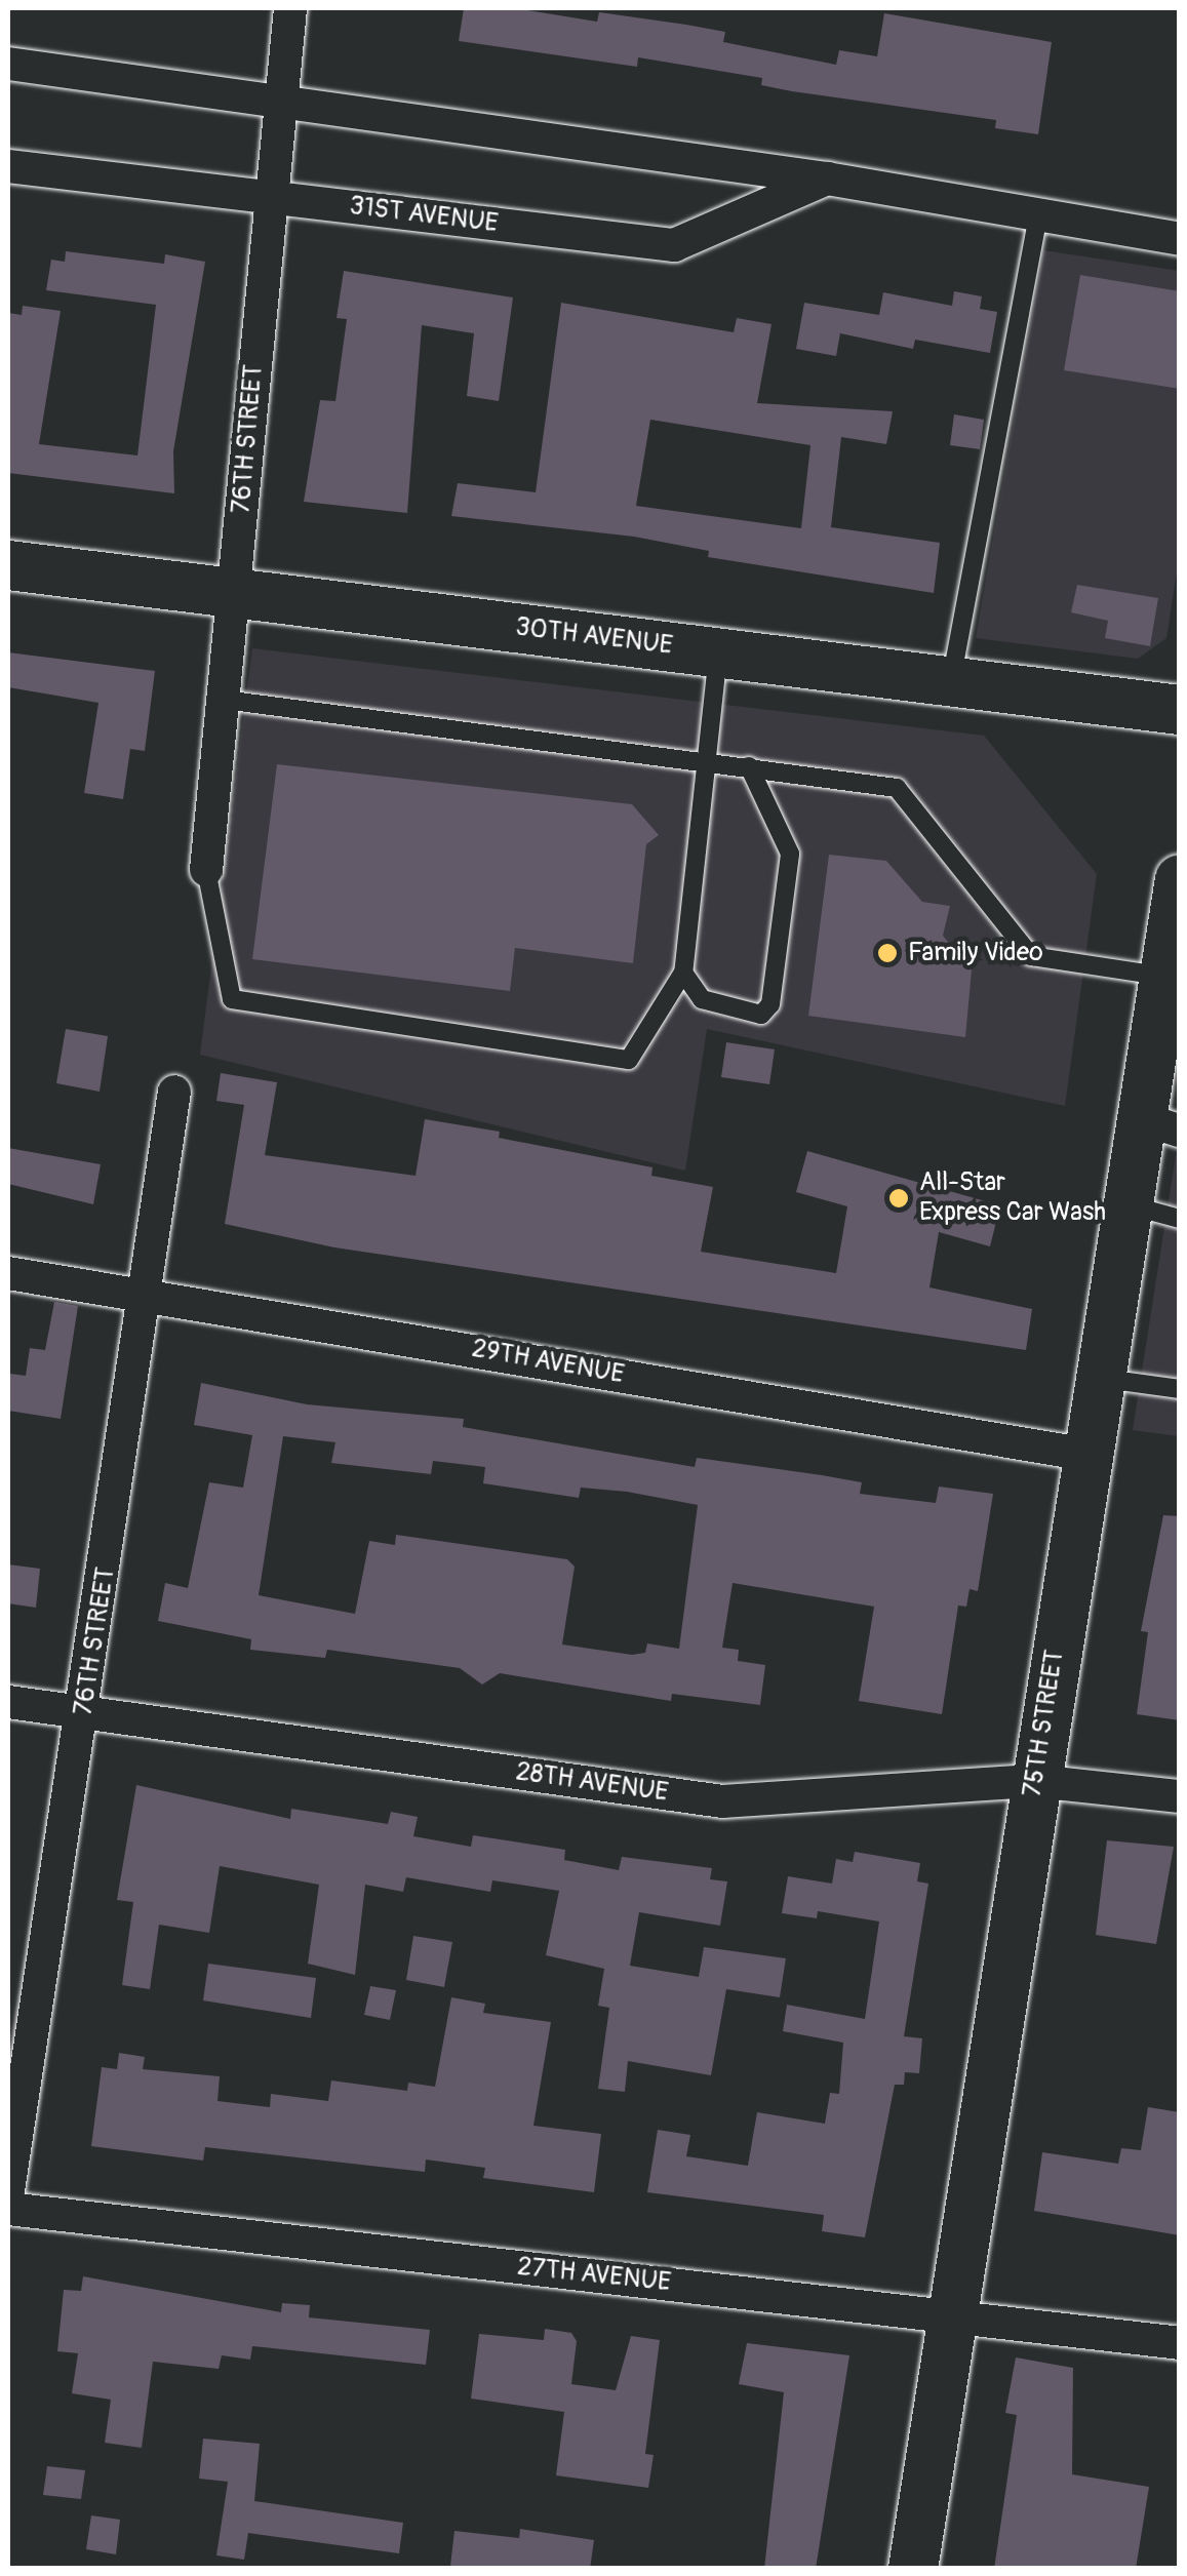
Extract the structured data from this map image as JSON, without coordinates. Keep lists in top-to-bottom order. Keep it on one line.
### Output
{"streets":{"street":["31ST AVENUE","76TH STREET","30TH AVENUE","29TH AVENUE","75TH STREET","28TH AVENUE","27TH AVENUE"]},"crossings":[["31ST AVENUE","76TH STREET"],["76TH STREET","30TH AVENUE"],["76TH STREET","29TH AVENUE"],["76TH STREET","28TH AVENUE"],["29TH AVENUE","75TH STREET"],["75TH STREET","28TH AVENUE"],["75TH STREET","27TH AVENUE"]],"places":["Family Video","All-Star Express Car Wash"]}
